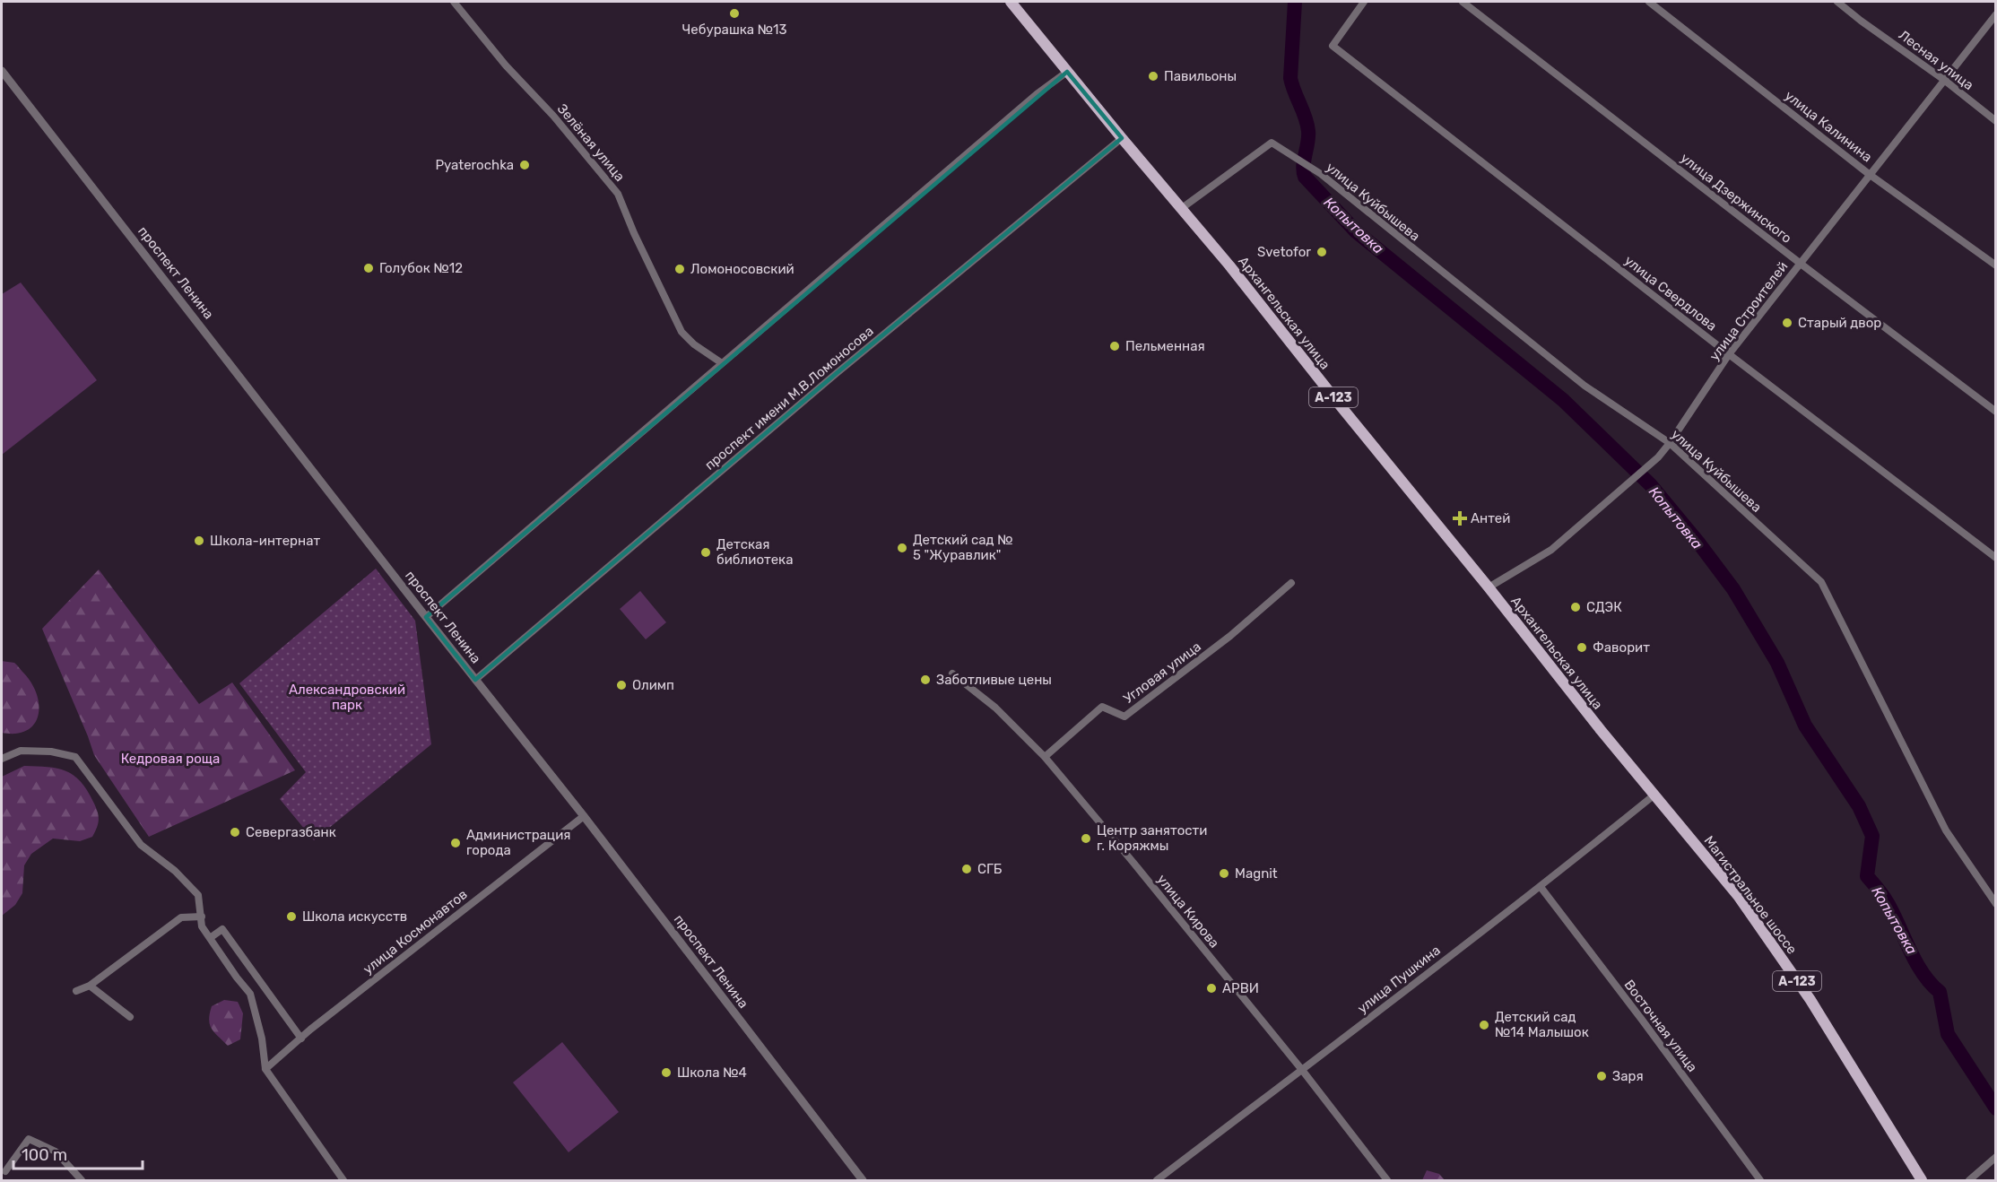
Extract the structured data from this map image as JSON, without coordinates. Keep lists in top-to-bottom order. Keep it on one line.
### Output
{"streets":{"main road":["Архангельская улица","А-123","Магистральное шоссе"],"street":["Лесная улица","улица Калинина","Зелёная улица","улица Дзержинского","улица Куйбышева","проспект Ленина","улица Свердлова","улица Строителей","проспект имени М.В.Ломоносова","Угловая улица","улица Кирова","улица Космонавтов","улица Пушкина","Восточная улица"]},"crossings":[["Лесная улица","улица Строителей"],["улица Калинина","улица Строителей"],["улица Дзержинского","улица Строителей"],["улица Куйбышева","улица Строителей"],["улица Куйбышева","Архангельская улица"],["проспект Ленина","проспект имени М.В.Ломоносова"],["проспект Ленина","улица Космонавтов"],["улица Свердлова","улица Строителей"],["улица Строителей","Архангельская улица"],["Архангельская улица","проспект имени М.В.Ломоносова"],["Архангельская улица","Магистральное шоссе"],["Архангельская улица","улица Пушкина"],["Угловая улица","улица Кирова"],["Магистральное шоссе","улица Пушкина"],["улица Кирова","улица Пушкина"],["улица Пушкина","Восточная улица"]],"water":["Копытовка"],"parks":["Александровский парк","Кедровая роща"],"places":{"other":["Чебурашка №13","Павильоны","Pyaterochka","Svetofor","Голубок №12","Ломоносовский","Старый двор","Пельменная","Школа-интернат","Детский сад № 5 \"Журавлик\"","Детская библиотека","СДЭК","Фаворит","Заботливые цены","Олимп","Севергазбанк","Центр занятости г. Коряжмы","Администрация города","СГБ","Magnit","Школа искусcтв","АРВИ","Детский сад №14 Малышок","Школа №4","Заря"],"health":["Антей"]},"scale_bar":"100 m"}
